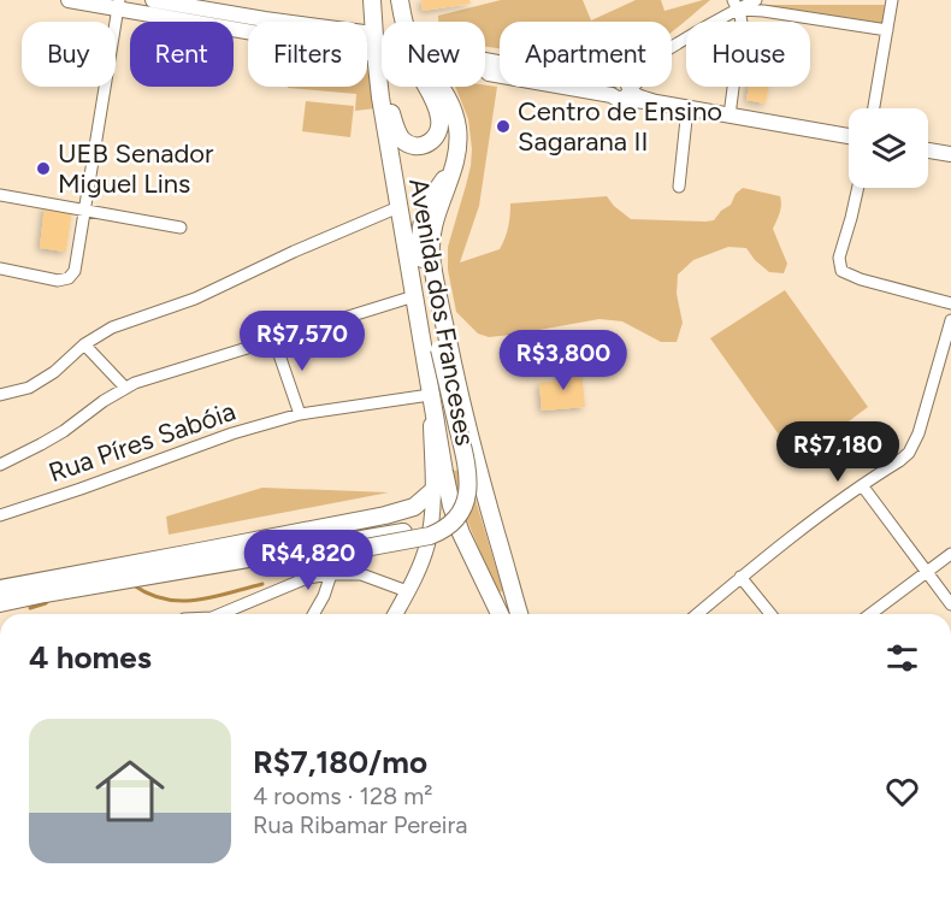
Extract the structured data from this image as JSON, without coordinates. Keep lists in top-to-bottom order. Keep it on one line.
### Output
{"streets":{"main road":["Avenida dos Franceses"],"street":["Rua Píres Sabóia"]},"crossings":[["Avenida dos Franceses","Rua Píres Sabóia"]],"places":["Centro de Ensino Sagarana II","UEB Senador Miguel Lins"],"page":{"chip":["Buy","Rent","Filters","New","Apartment","House"],"price":["R$7,570","R$3,800","R$7,180","R$4,820"],"heading":"4 homes","list":[{"name":"R$7,180/mo","note":"4 rooms · 128 m² · Rua Ribamar Pereira"}]}}
